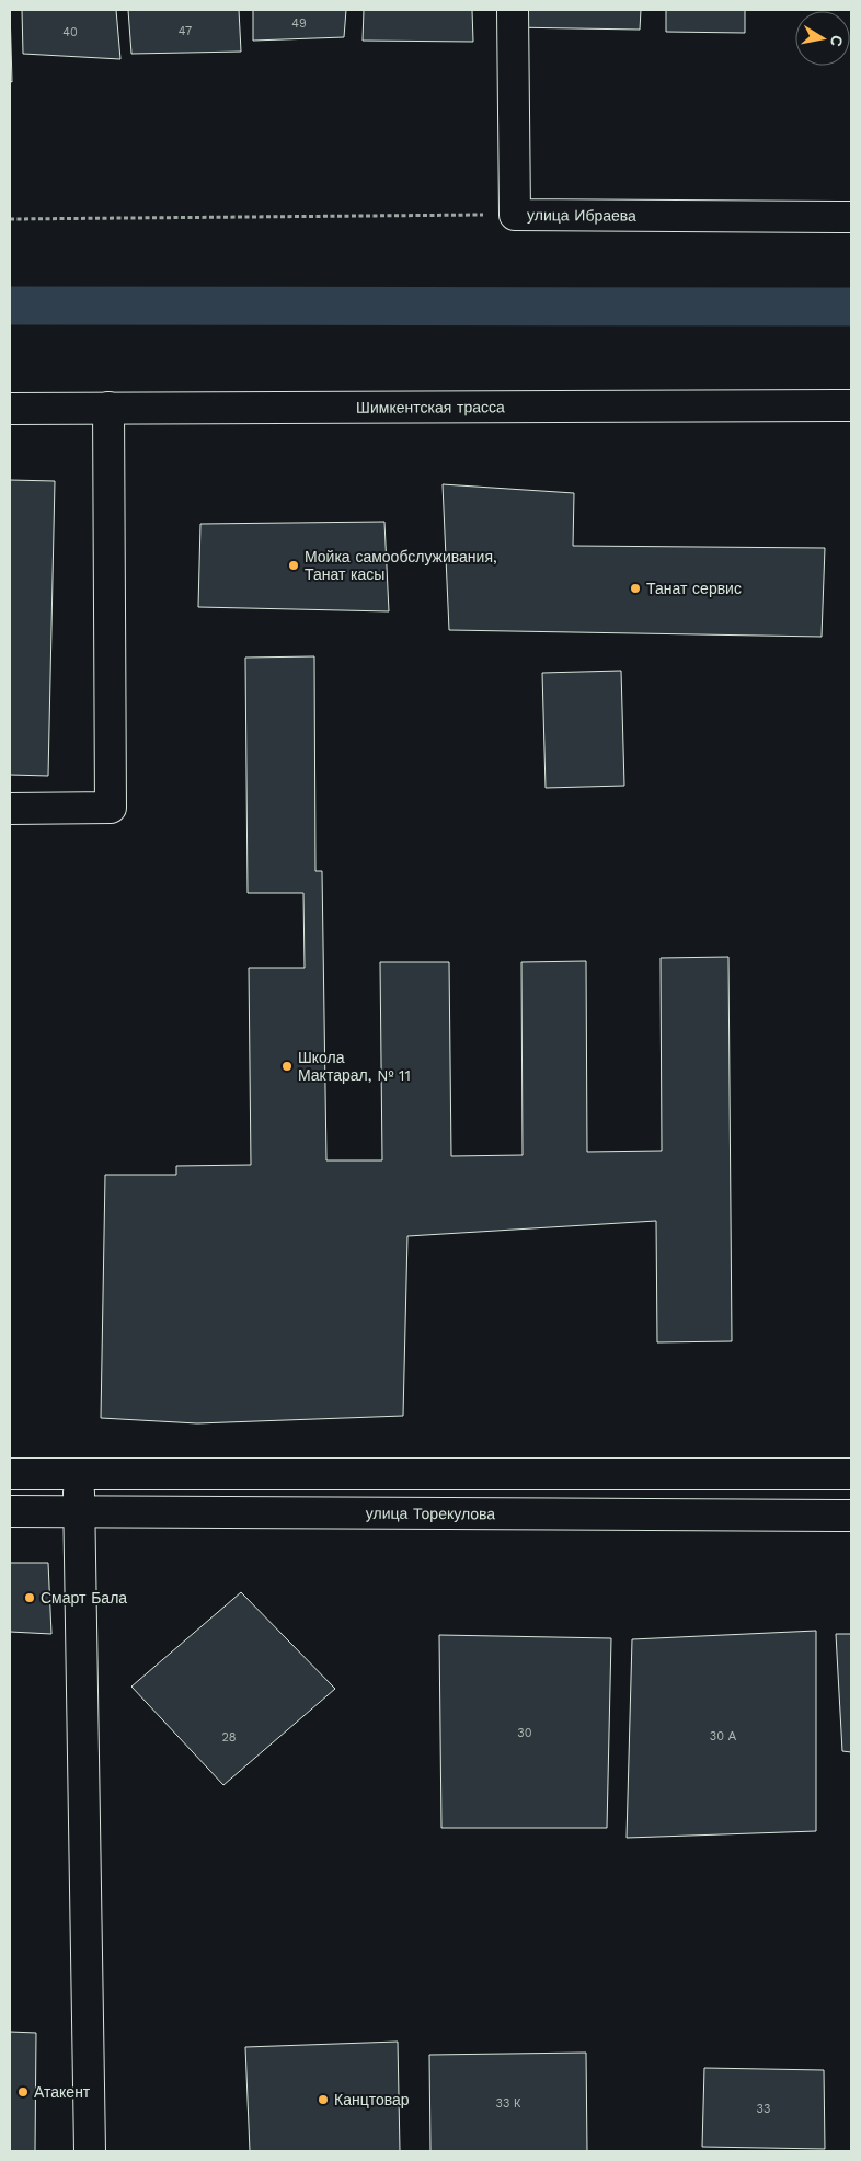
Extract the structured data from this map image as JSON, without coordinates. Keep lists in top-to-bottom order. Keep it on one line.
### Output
{"streets":{"street":["улица Ибраева","Шимкентская трасса","улица Торекулова"]},"places":["Мойка самообслуживания, Танат касы","Танат сервис","Школа Мактарал, № 11","Смарт Бала","Атакент","Канцтовар"],"house_numbers":["49","47","40","30","30 А","28","33 К","33"],"north":"right"}
